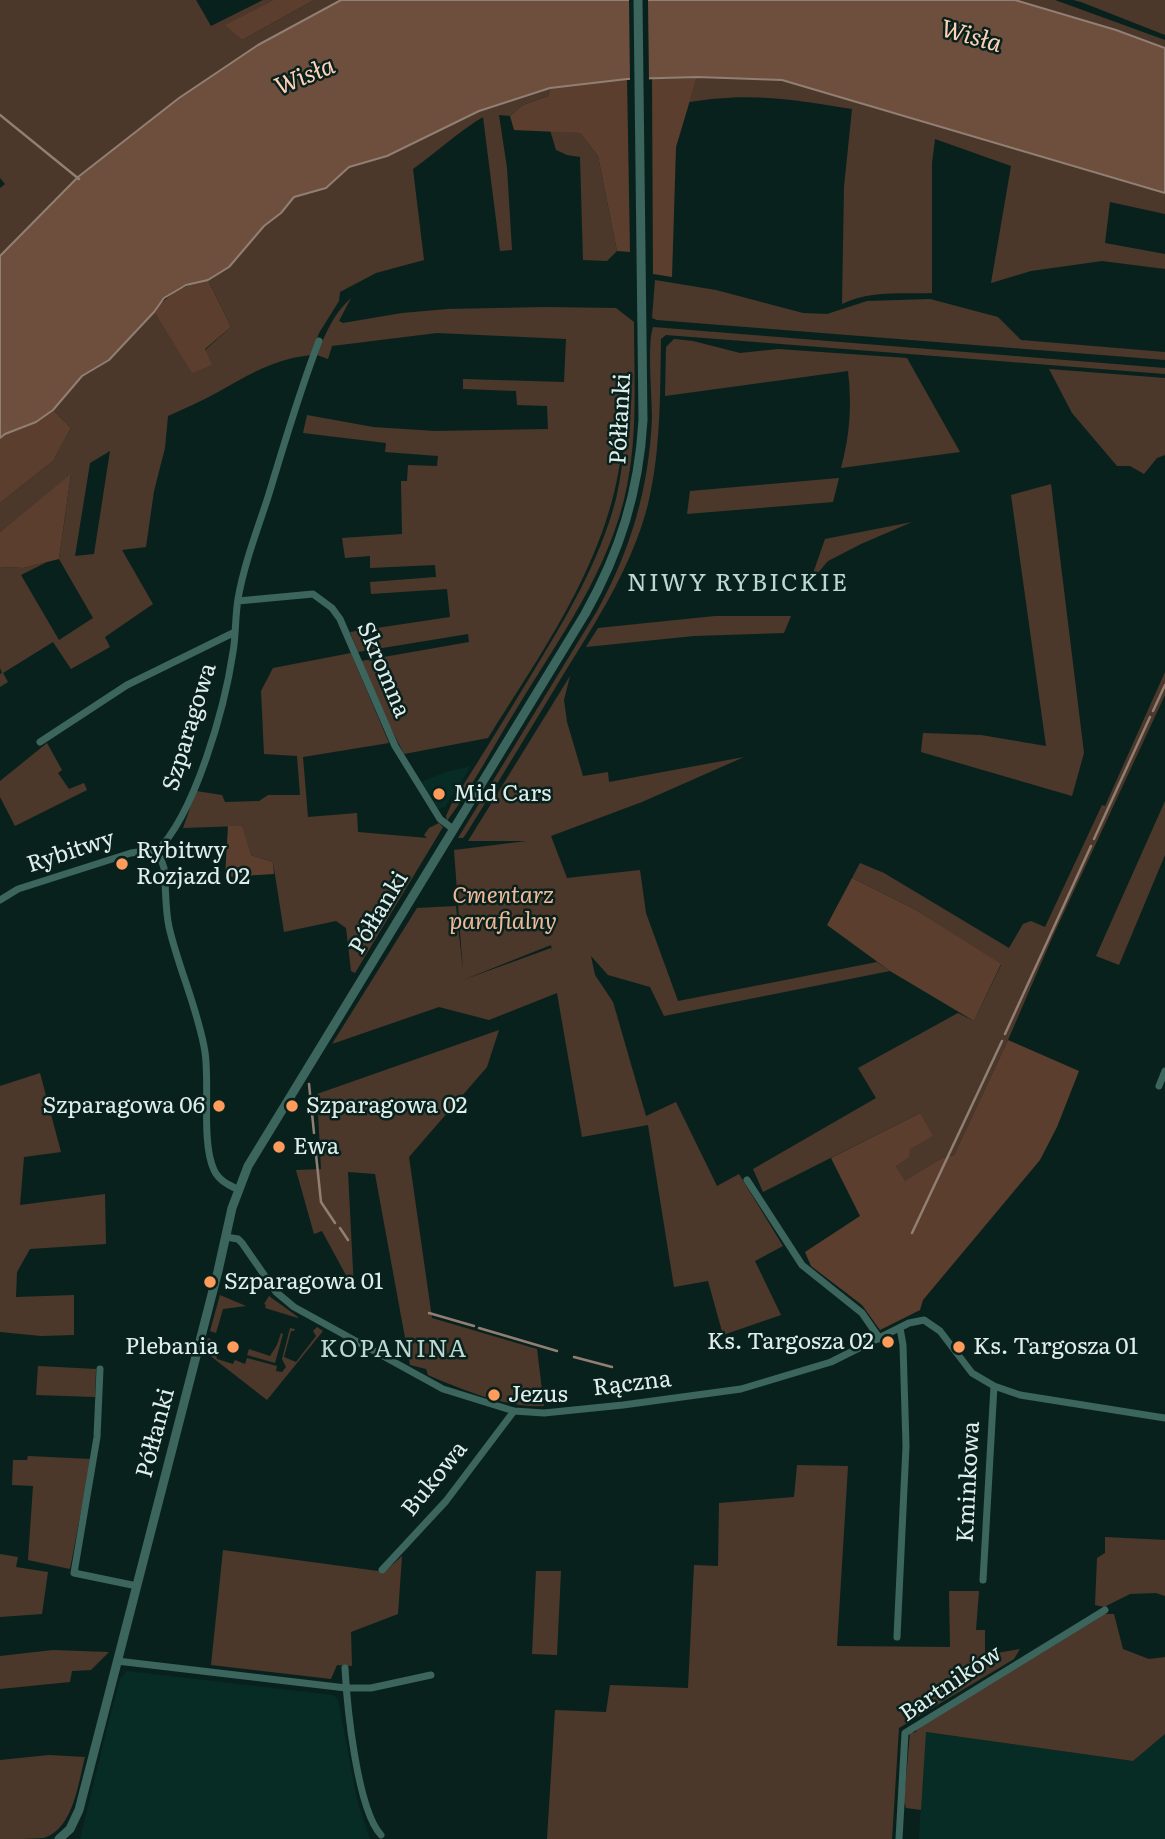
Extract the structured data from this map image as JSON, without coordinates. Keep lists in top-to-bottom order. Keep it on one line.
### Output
{"streets":{"street":["Półłanki","Skromna","Szparagowa","Rybitwy","Rączna","Bukowa","Kminkowa","Bartników"]},"crossings":[["Półłanki","Skromna"],["Półłanki","Rączna"],["Skromna","Szparagowa"],["Szparagowa","Rybitwy"],["Rączna","Bukowa"],["Rączna","Kminkowa"]],"districts":["NIWY RYBICKIE","KOPANINA"],"water":["Wisła"],"parks":["Cmentarz parafialny"],"places":["Mid Cars","Rybitwy Rozjazd 02","Szparagowa 06","Szparagowa 02","Ewa","Szparagowa 01","Ks. Targosza 02","Plebania","Ks. Targosza 01","Jezus"]}
